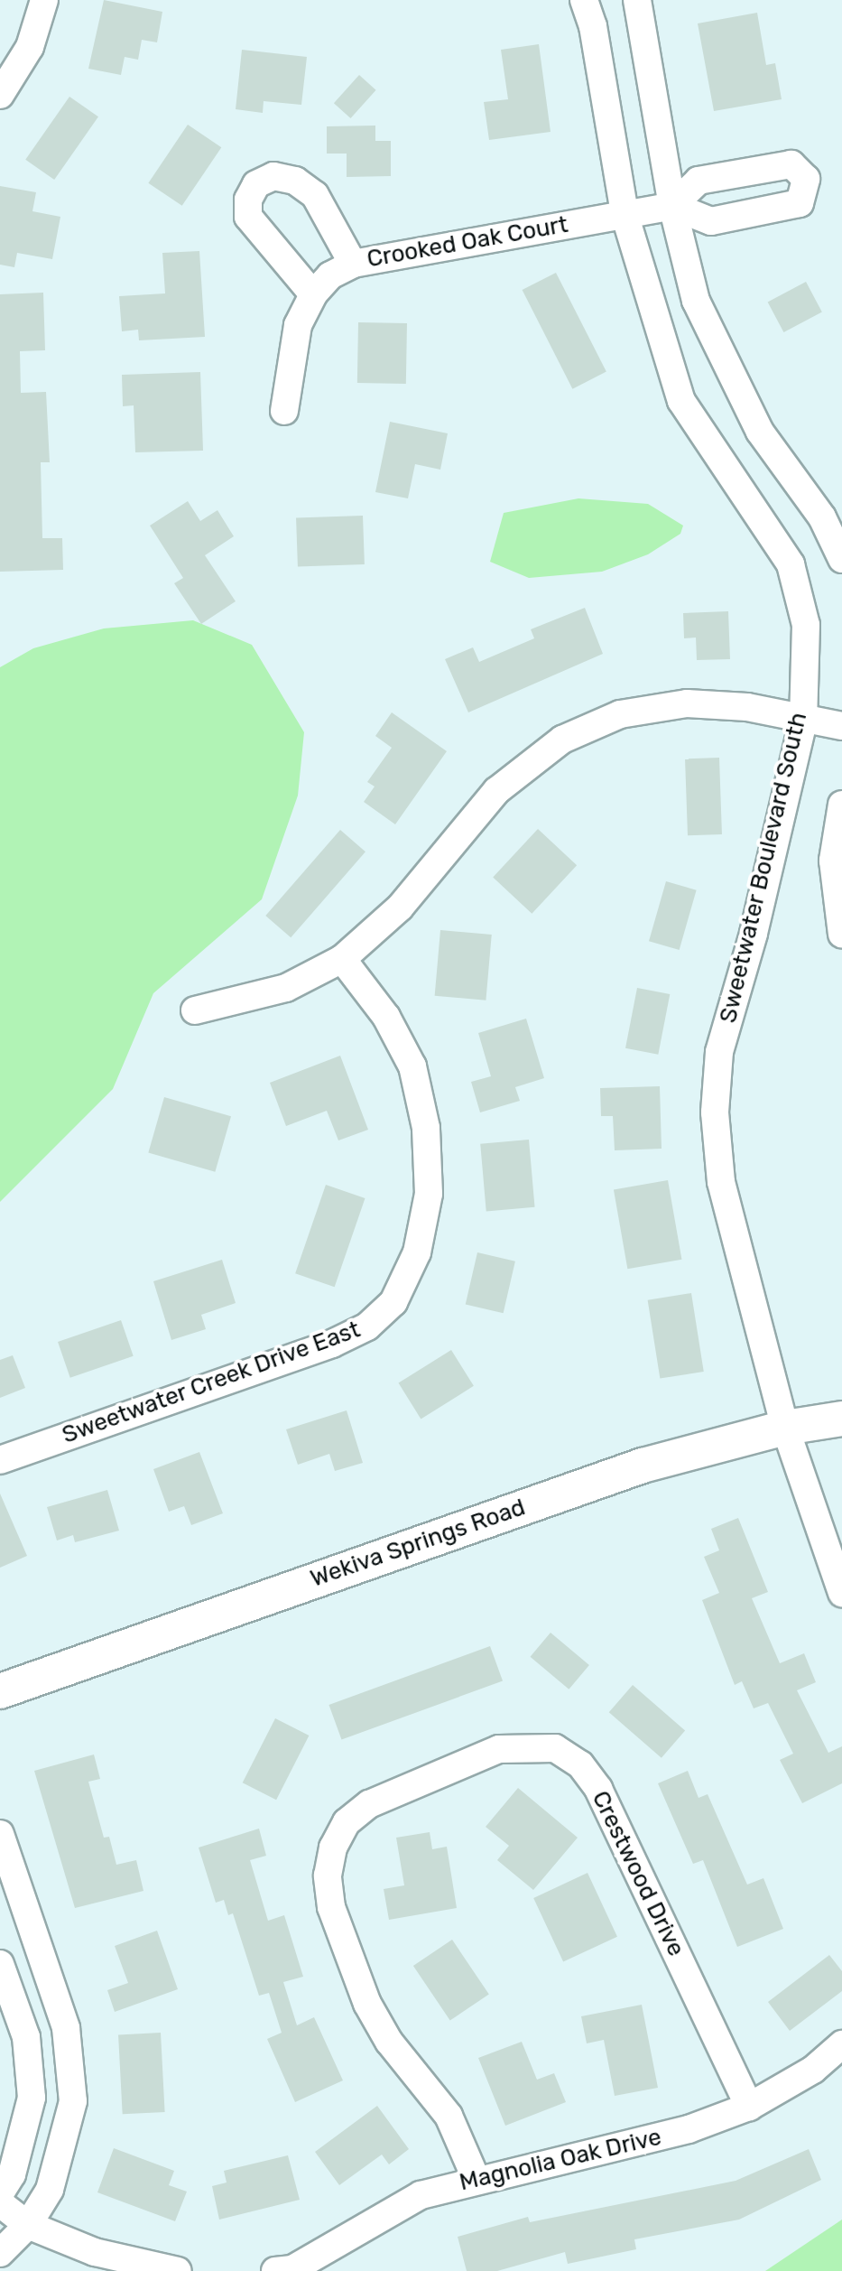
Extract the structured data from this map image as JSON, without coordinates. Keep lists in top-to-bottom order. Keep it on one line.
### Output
{"streets":{"main road":["Wekiva Springs Road"],"street":["Crooked Oak Court","Sweetwater Boulevard South","Sweetwater Creek Drive East","Crestwood Drive","Magnolia Oak Drive"]},"crossings":[["Crooked Oak Court","Sweetwater Boulevard South"],["Sweetwater Boulevard South","Wekiva Springs Road"],["Crestwood Drive","Magnolia Oak Drive"]]}
